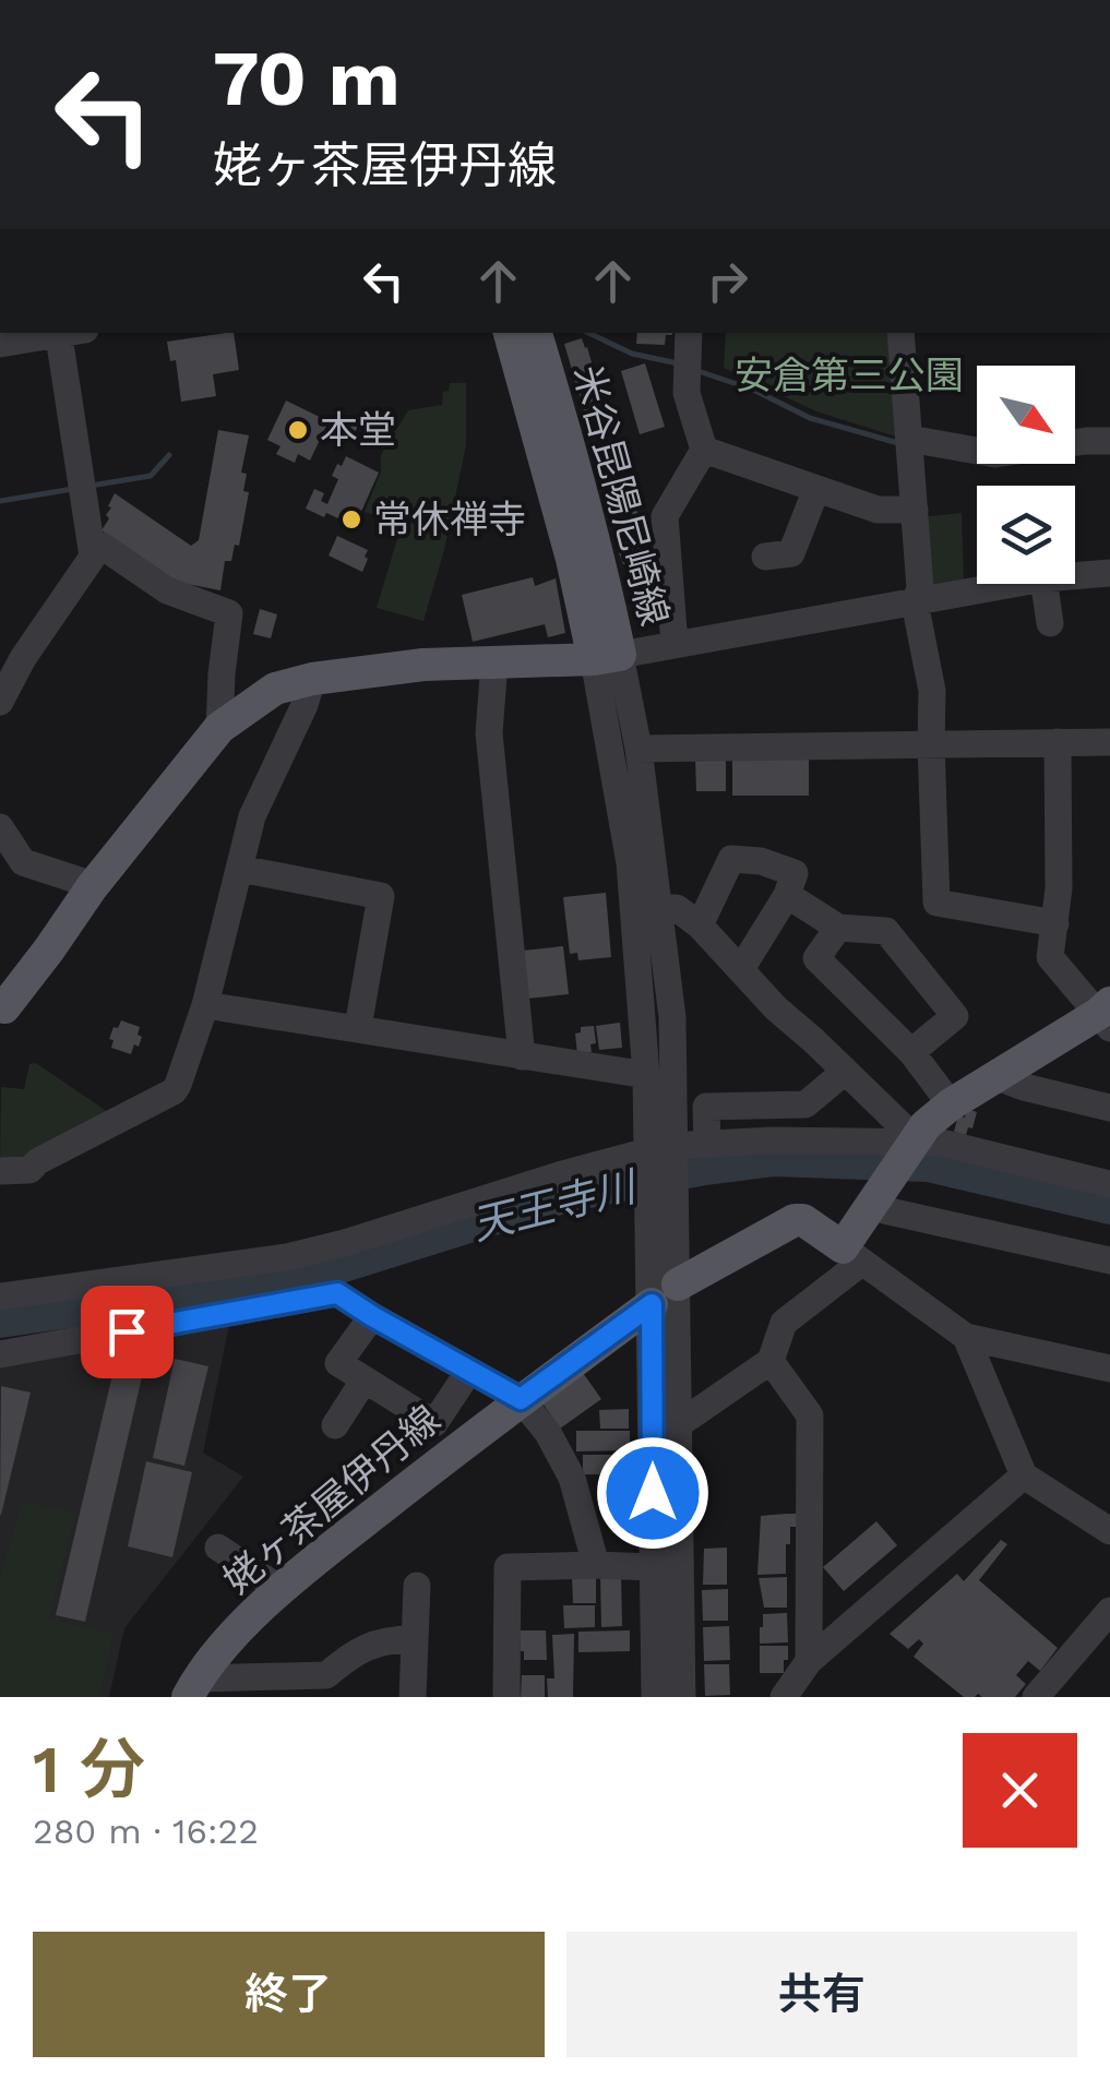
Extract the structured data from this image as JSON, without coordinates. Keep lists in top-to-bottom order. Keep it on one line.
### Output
{"streets":{"main road":["米谷昆陽尼崎線","姥ヶ茶屋伊丹線"]},"water":["天王寺川"],"parks":["安倉第三公園"],"places":["本堂","常休禅寺"],"north":"bottom right","page":{"turn":["70 m","姥ヶ茶屋伊丹線"],"heading":["1 分","280 m · 16:22"],"buttons":["終了","共有"]}}
